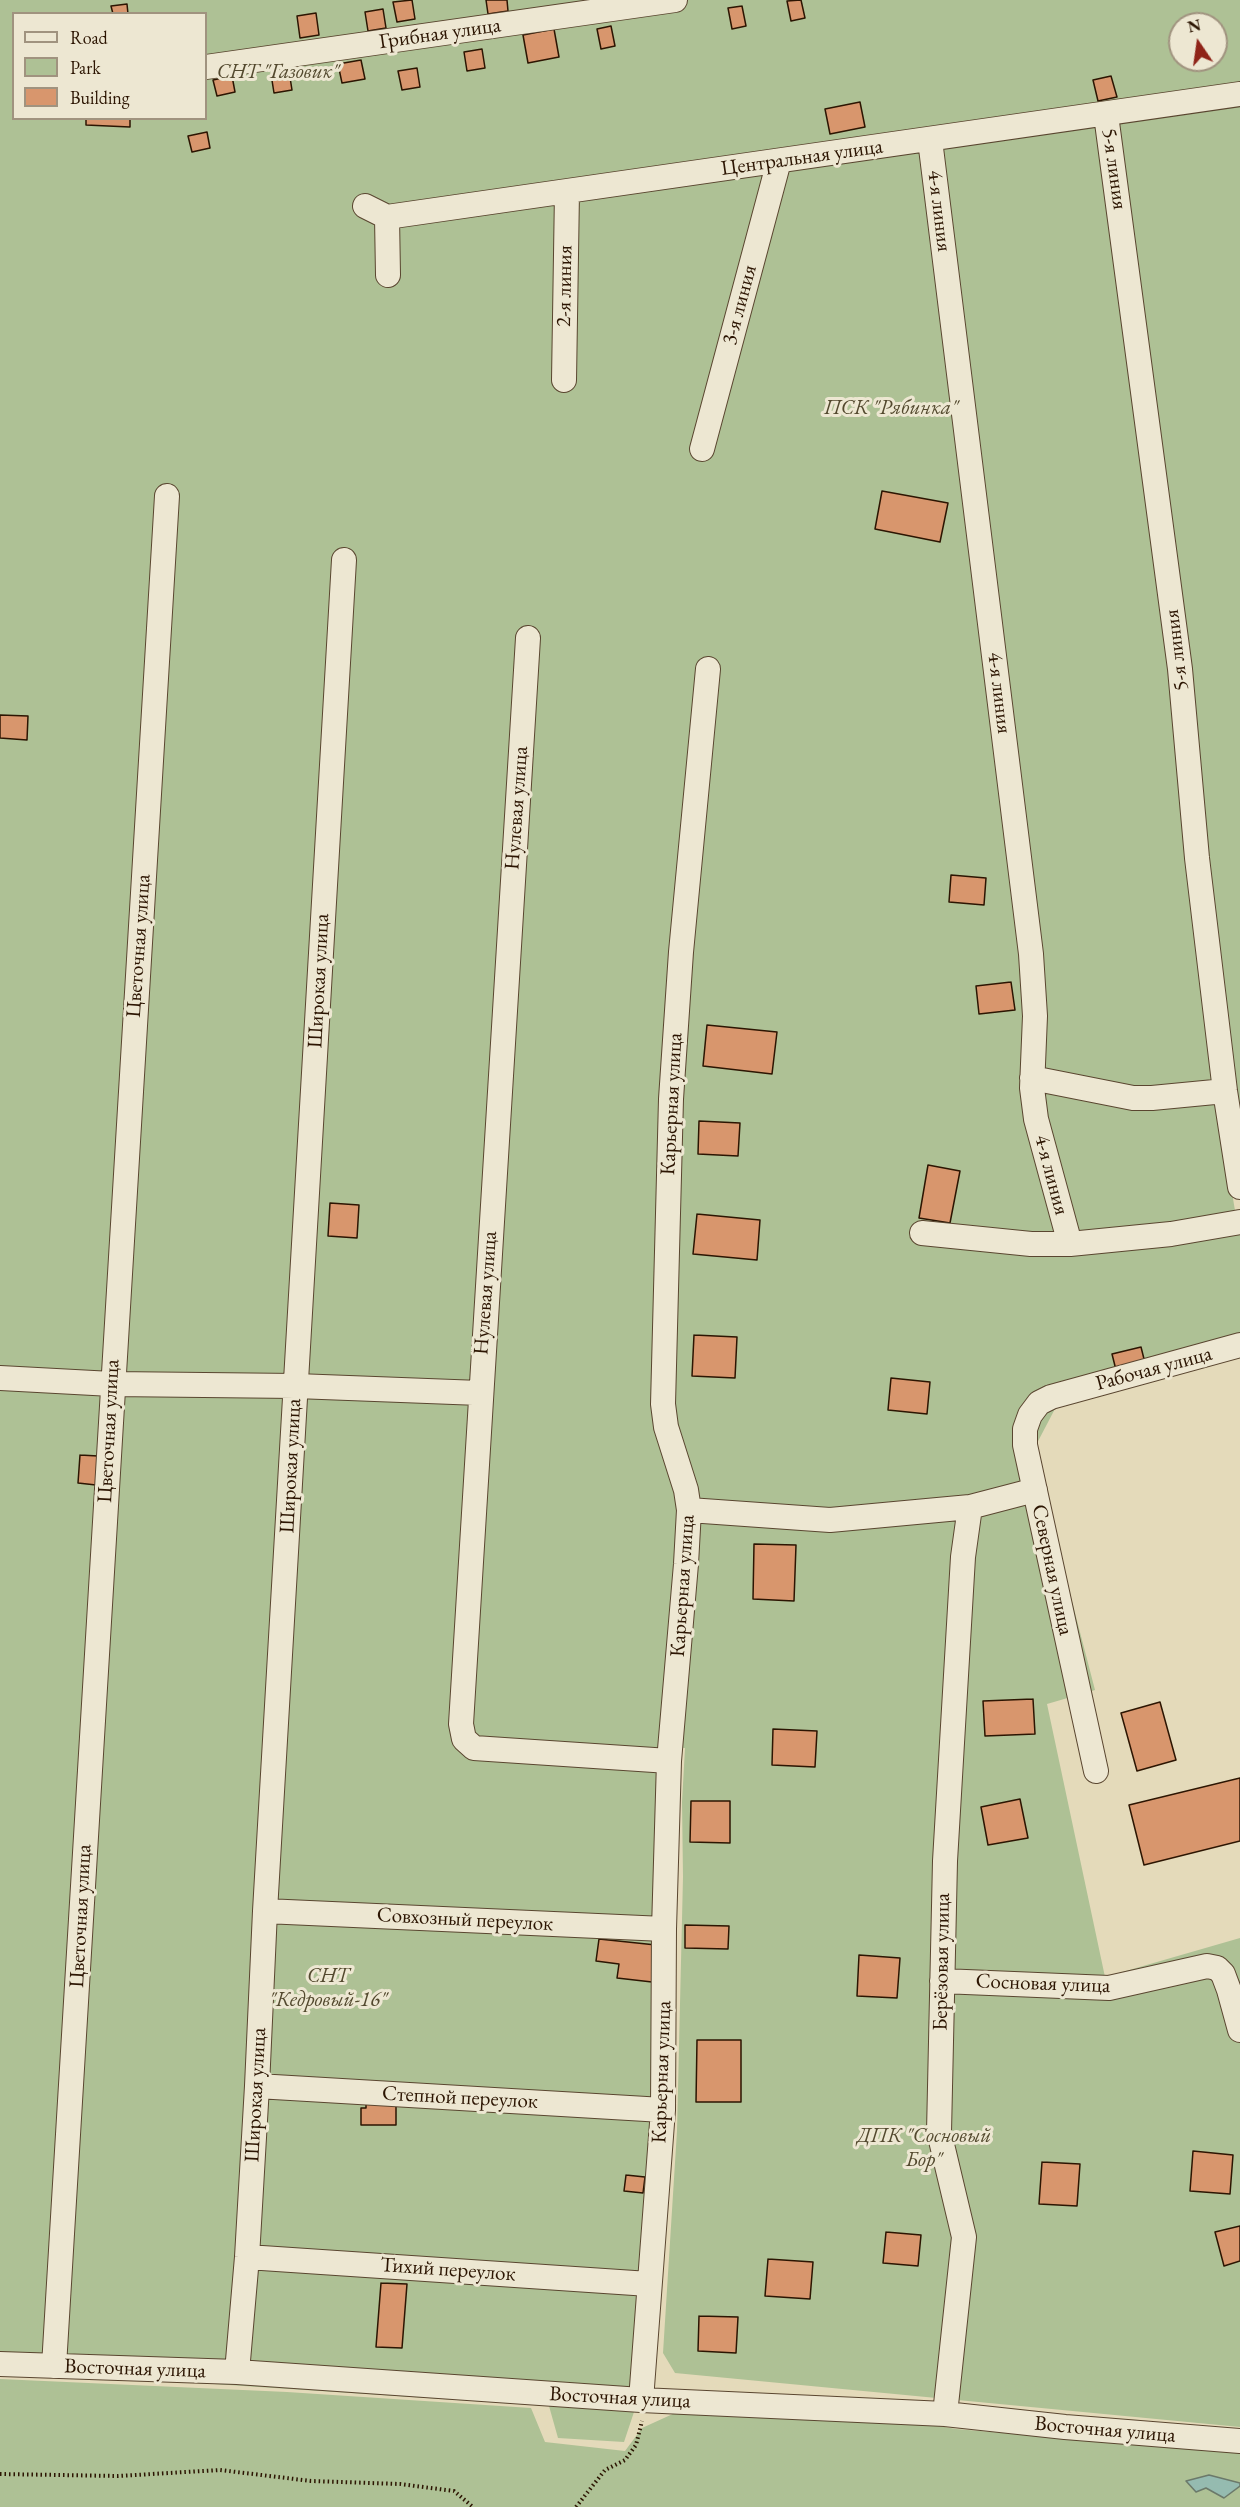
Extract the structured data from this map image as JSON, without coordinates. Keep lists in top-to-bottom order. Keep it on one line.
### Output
{"streets":{"street":["Грибная улица","Центральная улица","5-я линия","4-я линия","2-я линия","3-я линия","Нулевая улица","Цветочная улица","Широкая улица","Карьерная улица","Рабочая улица","Северная улица","Совхозный переулок","Берёзовая улица","Сосновая улица","Степной переулок","Тихий переулок","Восточная улица"]},"crossings":[["Центральная улица","5-я линия"],["Центральная улица","4-я линия"],["Центральная улица","2-я линия"],["Центральная улица","3-я линия"],["Нулевая улица","Карьерная улица"],["Цветочная улица","Восточная улица"],["Широкая улица","Совхозный переулок"],["Широкая улица","Степной переулок"],["Широкая улица","Тихий переулок"],["Широкая улица","Восточная улица"],["Карьерная улица","Совхозный переулок"],["Карьерная улица","Степной переулок"],["Карьерная улица","Тихий переулок"],["Карьерная улица","Восточная улица"],["Рабочая улица","Северная улица"],["Берёзовая улица","Сосновая улица"],["Берёзовая улица","Восточная улица"]],"parks":["СНТ \"Газовик\"","ПСК \"Рябинка\"","СНТ \"Кедровый-16\"","ДПК \"Сосновый Бор\""],"legend":["Road","Park","Building"],"north":"top"}
